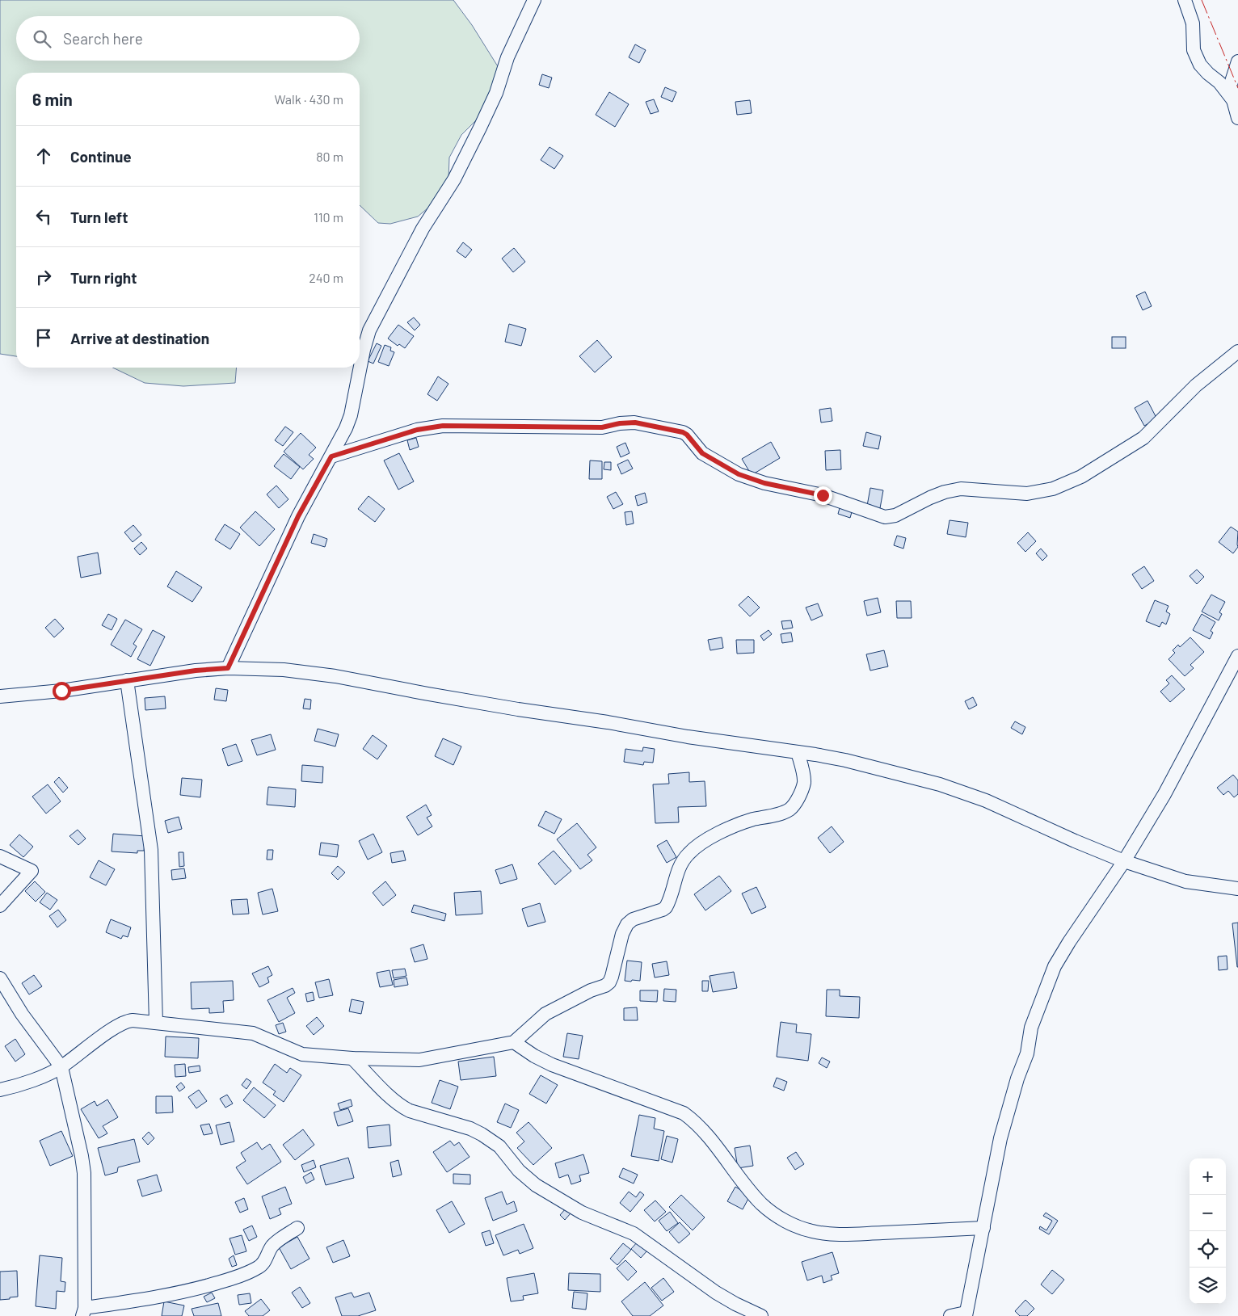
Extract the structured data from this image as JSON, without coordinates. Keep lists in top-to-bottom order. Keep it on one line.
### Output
{"page":{"search":"Search here","heading":["6 min","Walk · 430 m"],"list":[["Continue","80 m"],["Turn left","110 m"],["Turn right","240 m"],"Arrive at destination"],"map_buttons":["+","−"]}}
